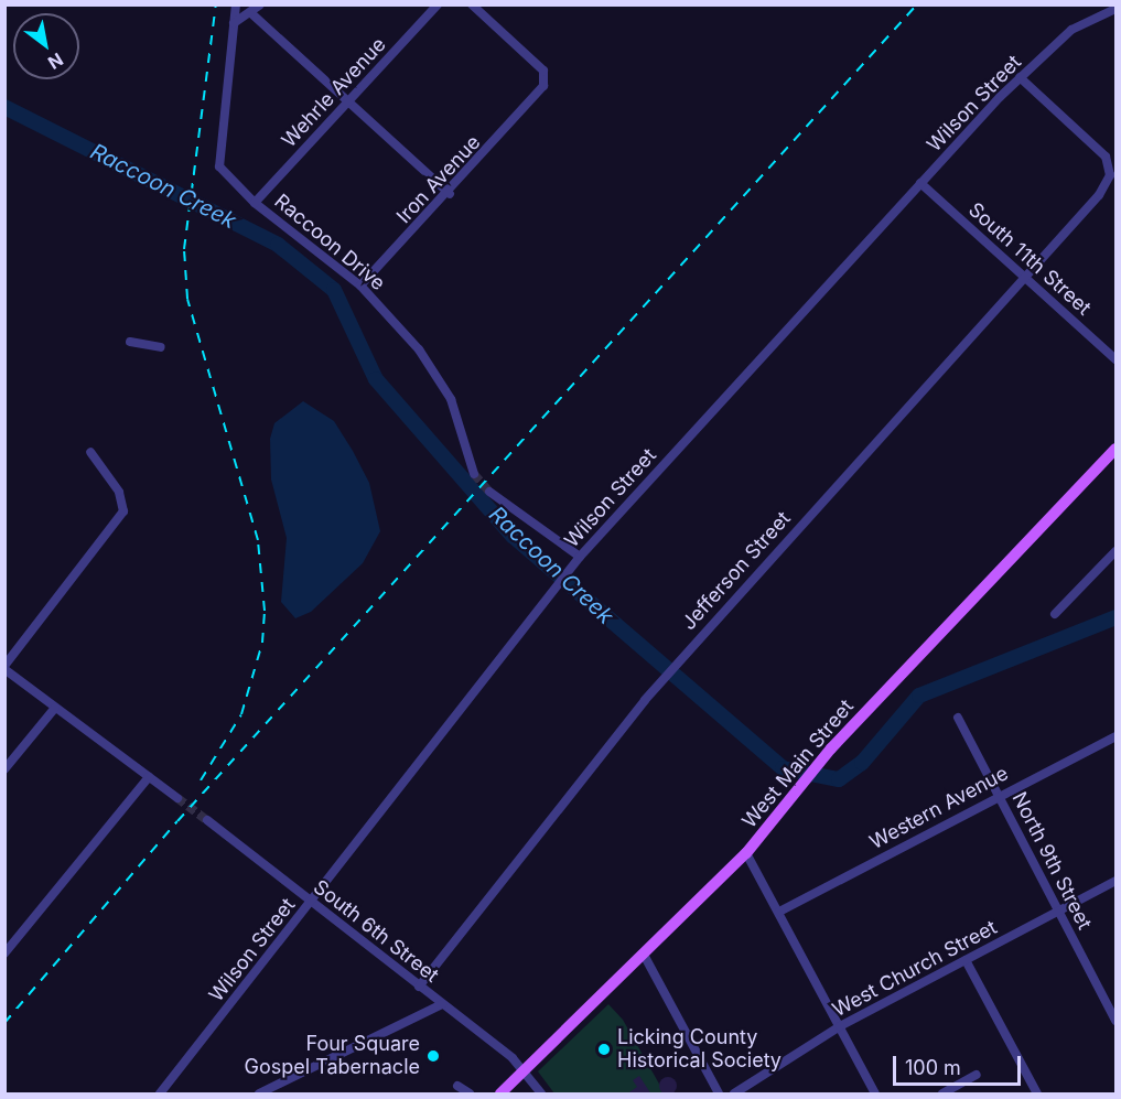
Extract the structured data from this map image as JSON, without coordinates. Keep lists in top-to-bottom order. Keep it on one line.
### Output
{"streets":{"main road":["West Main Street"],"street":["Wehrle Avenue","Wilson Street","Iron Avenue","Raccoon Drive","South 11th Street","Jefferson Street","Western Avenue","North 9th Street","South 6th Street","West Church Street"]},"crossings":[["Wehrle Avenue","Raccoon Drive"],["Wilson Street","South 11th Street"],["Wilson Street","Jefferson Street"],["Wilson Street","South 6th Street"],["Iron Avenue","Raccoon Drive"],["South 11th Street","Jefferson Street"],["Jefferson Street","South 6th Street"],["West Main Street","South 6th Street"],["Western Avenue","North 9th Street"],["North 9th Street","West Church Street"]],"water":["Raccoon Creek"],"places":["Licking County Historical Society","Four Square Gospel Tabernacle"],"scale_bar":"100 m","north":"bottom right"}
